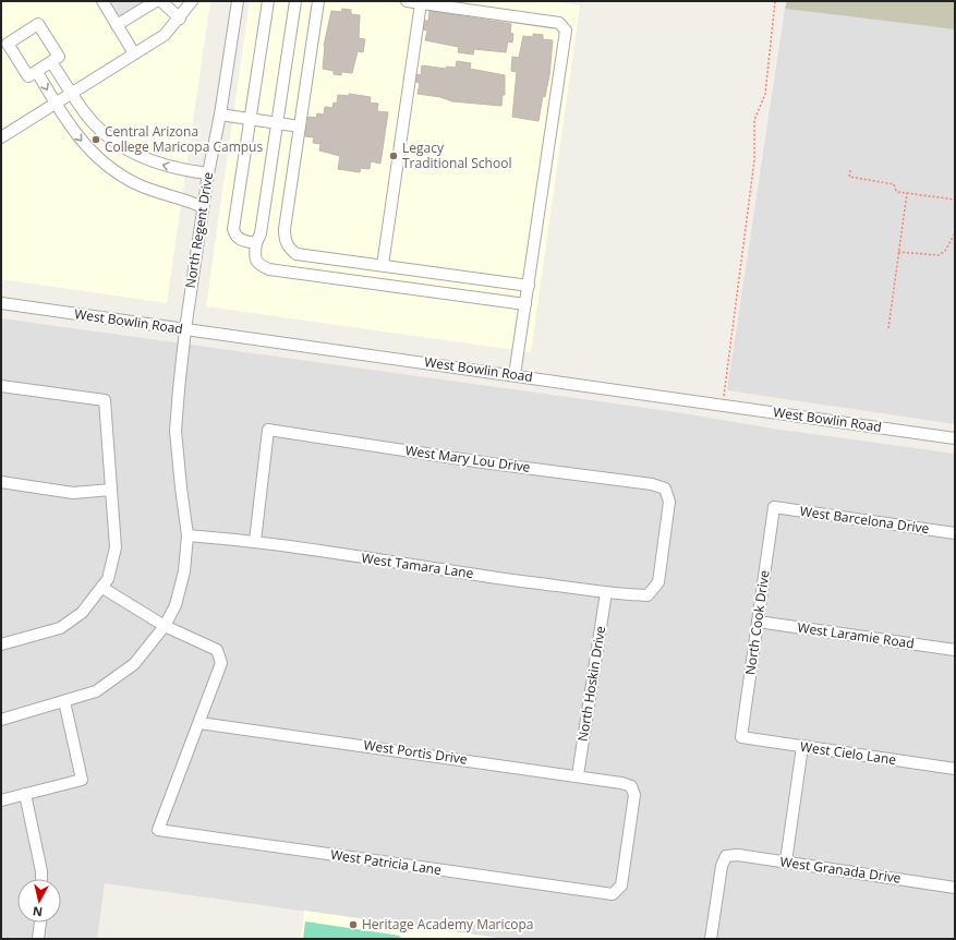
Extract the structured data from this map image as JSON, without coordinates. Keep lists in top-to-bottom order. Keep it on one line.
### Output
{"streets":{"street":["North Regent Drive","West Bowlin Road","West Mary Lou Drive","West Barcelona Drive","West Tamara Lane","North Cook Drive","West Laramie Road","North Hoskin Drive","West Portis Drive","West Cielo Lane","West Patricia Lane","West Granada Drive"]},"crossings":[["North Regent Drive","West Bowlin Road"],["North Regent Drive","West Tamara Lane"],["West Mary Lou Drive","West Tamara Lane"],["West Barcelona Drive","North Cook Drive"],["West Tamara Lane","North Hoskin Drive"],["North Cook Drive","West Laramie Road"],["North Cook Drive","West Cielo Lane"],["North Hoskin Drive","West Portis Drive"],["West Portis Drive","West Patricia Lane"]],"places":["Central Arizona College Maricopa Campus","Legacy Traditional School","Heritage Academy Maricopa"],"north":"bottom"}
